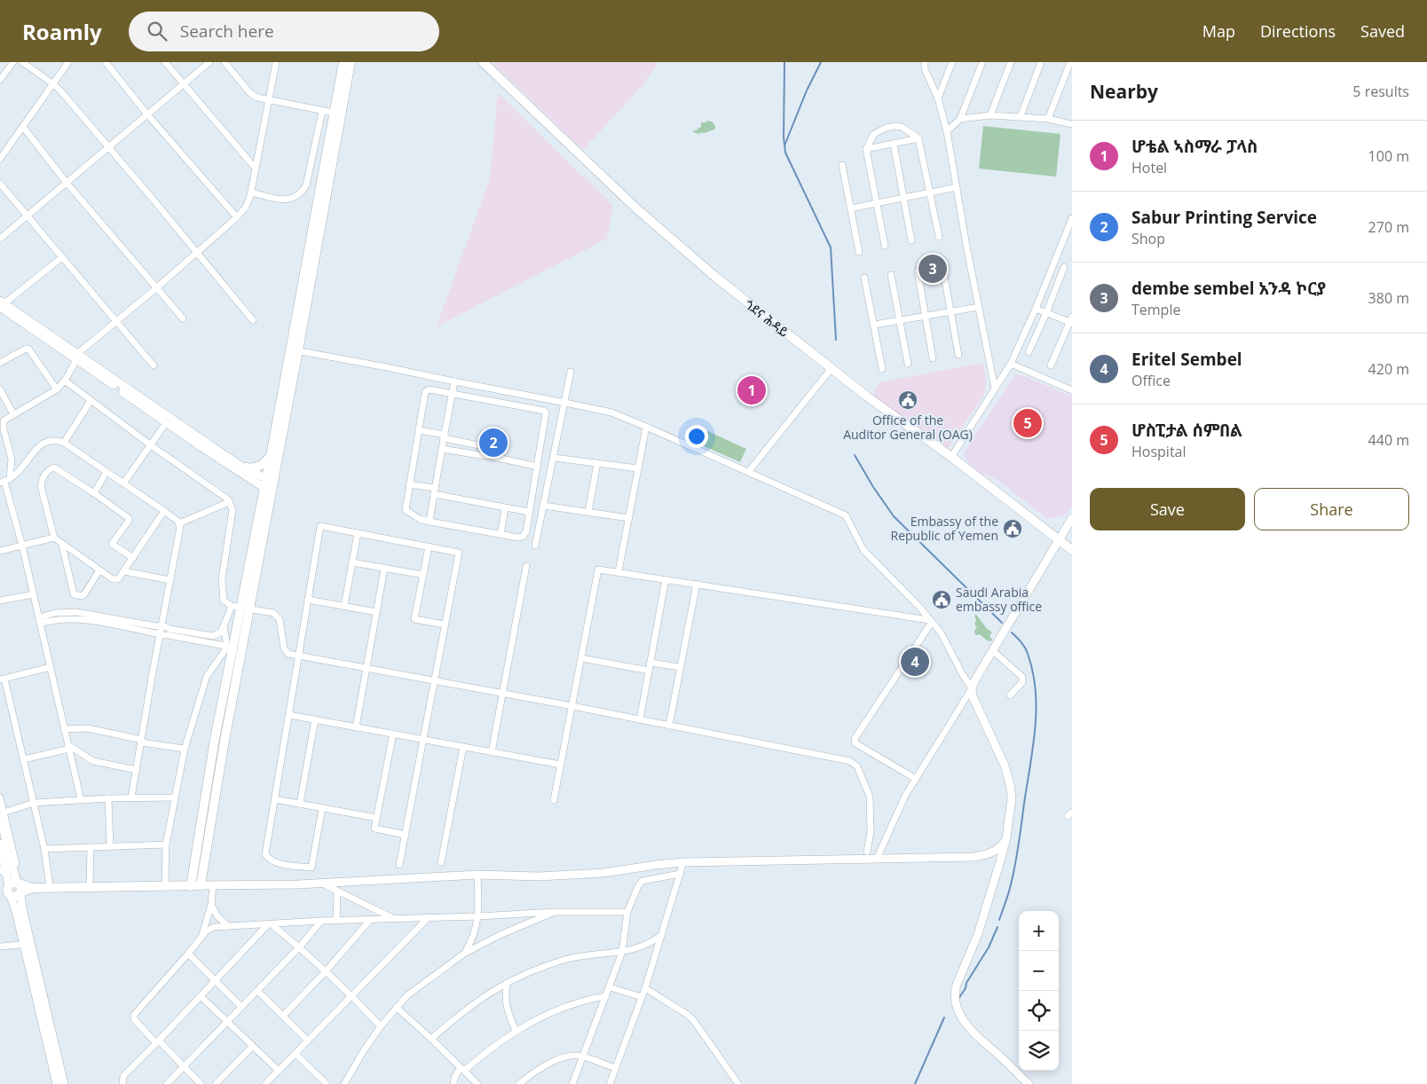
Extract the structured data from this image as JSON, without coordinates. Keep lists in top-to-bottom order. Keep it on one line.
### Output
{"streets":{"main road":["ጎደና ሕዳይ"]},"places":{"public building":["Office of the Auditor General (OAG)","Embassy of the Republic of Yemen","Saudi Arabia embassy office"]},"page":{"header":"Roamly","search":"Search here","nav":["Map","Directions","Saved"],"heading":["Nearby","5 results"],"list":[{"mark":"1","name":"ሆቴል ኣስማራ ፓላስ","note":"Hotel","value":"100 m"},{"mark":"2","name":"Sabur Printing Service","note":"Shop","value":"270 m"},{"mark":"3","name":"dembe sembel አንዳ ኮርያ","note":"Temple","value":"380 m"},{"mark":"4","name":"Eritel Sembel","note":"Office","value":"420 m"},{"mark":"5","name":"ሆስፒታል ሰምበል","note":"Hospital","value":"440 m"}],"pins":["3","1","5","2","4"],"buttons":["Save","Share"],"map_buttons":["+","−"]}}
